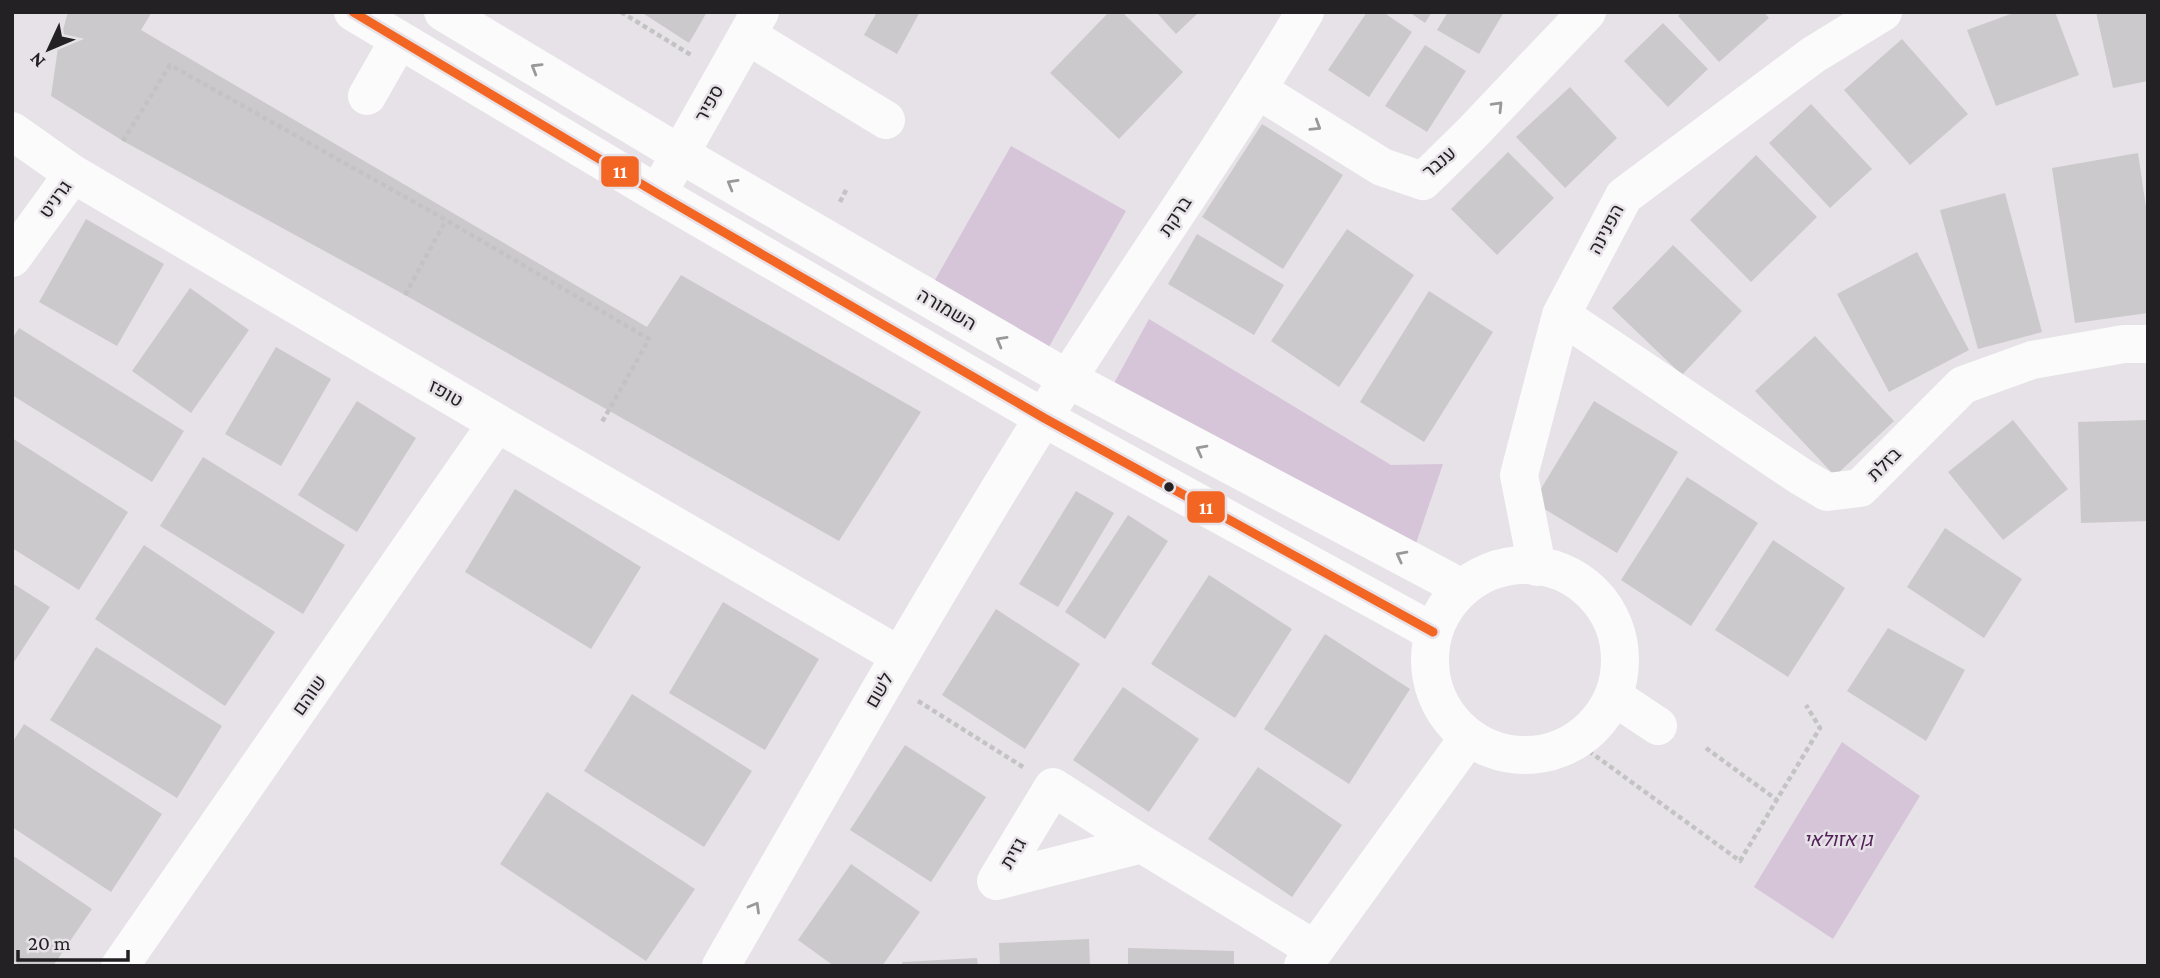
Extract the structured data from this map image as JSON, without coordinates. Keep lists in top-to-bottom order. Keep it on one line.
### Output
{"streets":{"street":["ספיר","ענבר","גרניט","ברקת","הפנינה","השמורה","טופז","בזלת","לשם","שוהם","גזית"]},"crossings":[["ספיר","השמורה"],["ענבר","ברקת"],["גרניט","טופז"],["ברקת","השמורה"],["ברקת","לשם"],["הפנינה","השמורה"],["הפנינה","בזלת"],["טופז","לשם"],["טופז","שוהם"]],"one_way":["לשם"],"parks":["גן אזולאי"],"lines":["transit line 11"],"scale_bar":"20 m","north":"bottom left"}
